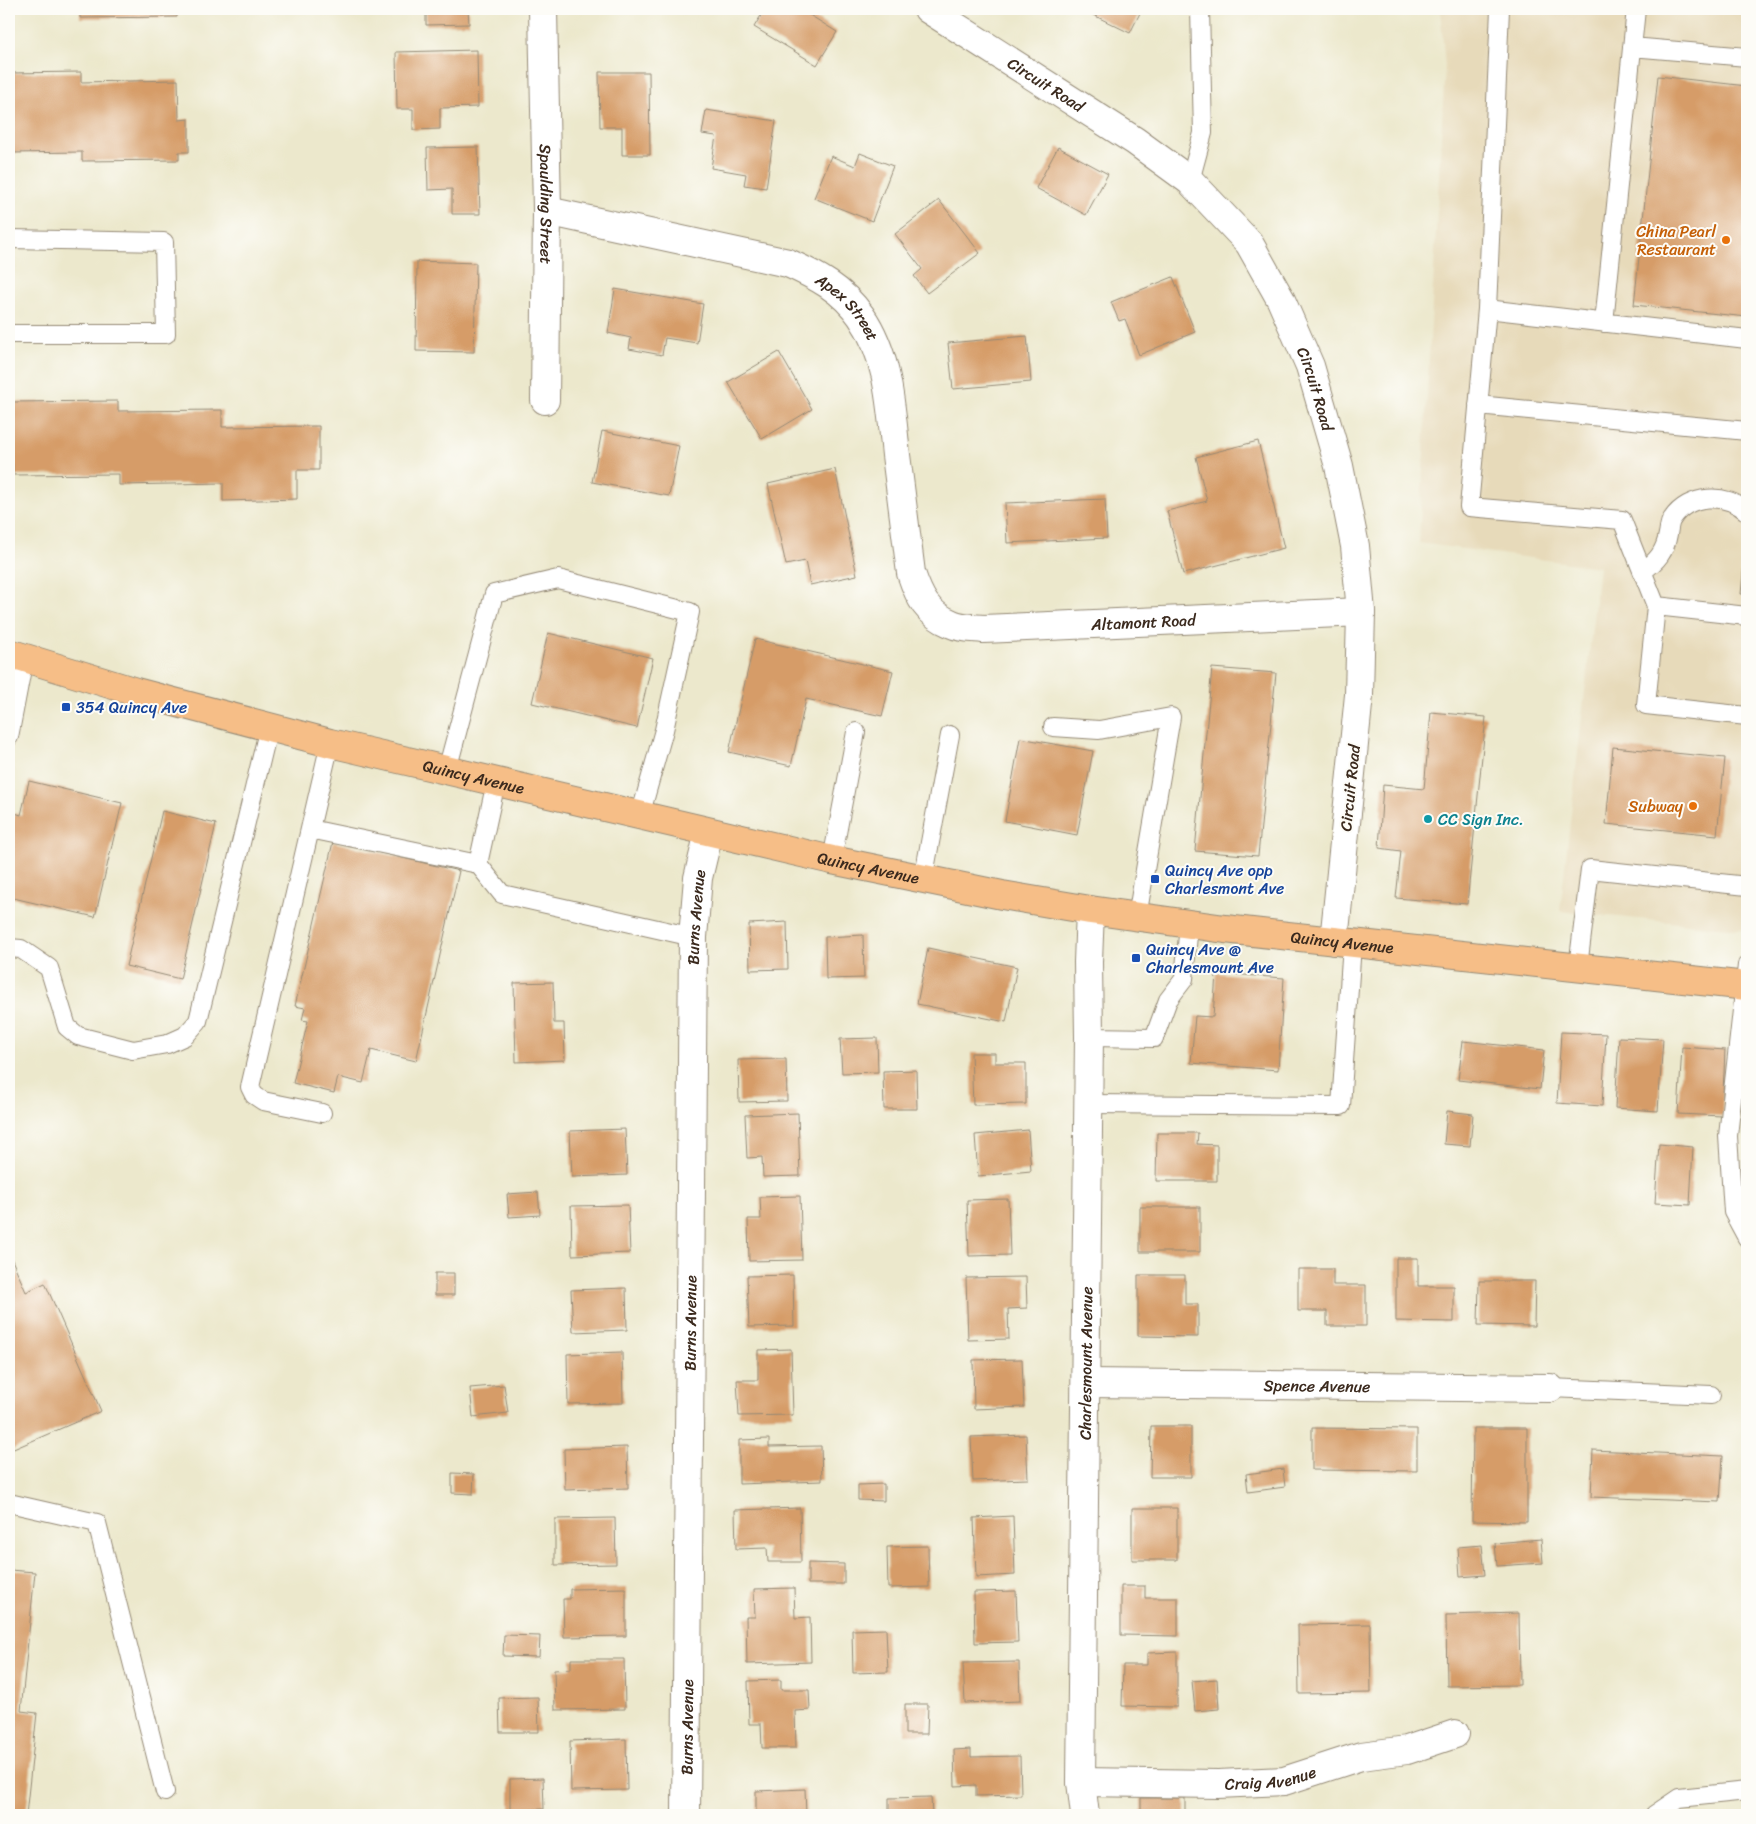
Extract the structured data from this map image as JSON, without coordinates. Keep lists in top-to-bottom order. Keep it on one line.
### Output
{"streets":{"main road":["Quincy Avenue"],"street":["Circuit Road","Spaulding Street","Apex Street","Altamont Road","Burns Avenue","Charlesmount Avenue","Spence Avenue","Craig Avenue"]},"crossings":[["Circuit Road","Altamont Road"],["Circuit Road","Quincy Avenue"],["Spaulding Street","Apex Street"],["Apex Street","Altamont Road"],["Quincy Avenue","Burns Avenue"],["Quincy Avenue","Charlesmount Avenue"],["Charlesmount Avenue","Spence Avenue"],["Charlesmount Avenue","Craig Avenue"]],"places":{"other":["China Pearl Restaurant","Subway","CC Sign Inc."],"transit":["354 Quincy Ave","Quincy Ave opp Charlesmont Ave","Quincy Ave @ Charlesmount Ave"]}}
